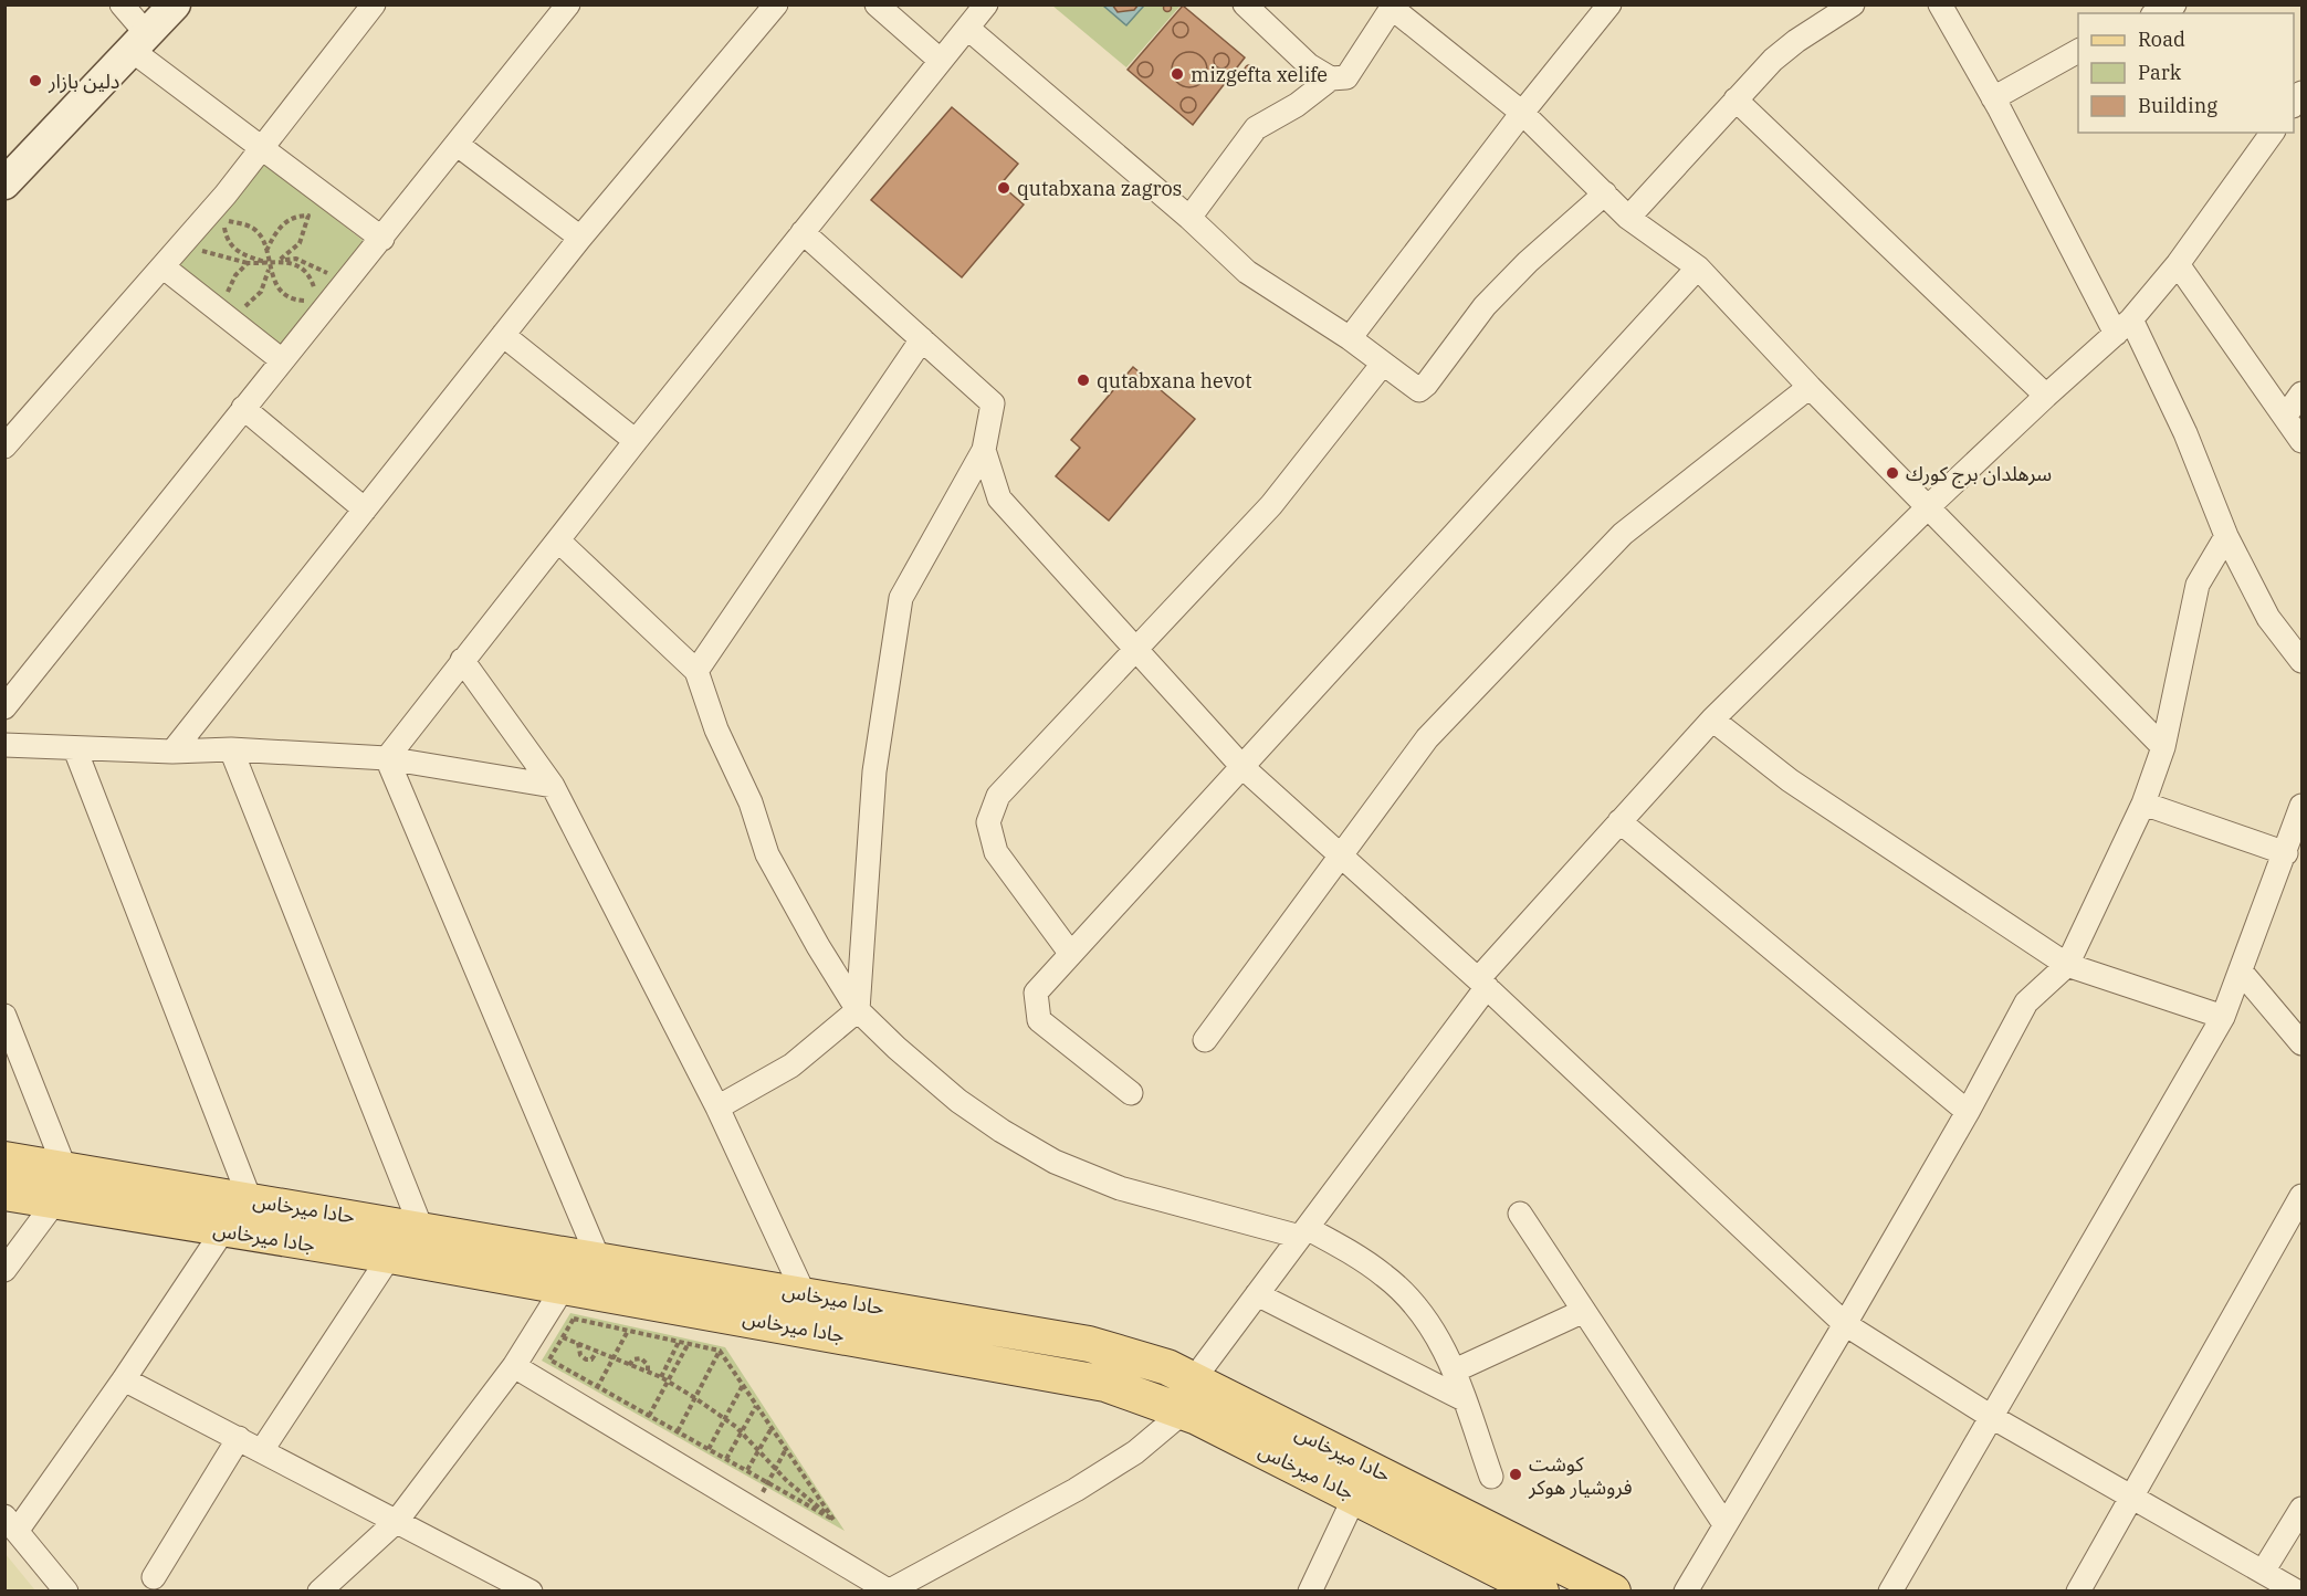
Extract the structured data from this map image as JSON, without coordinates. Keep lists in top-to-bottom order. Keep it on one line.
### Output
{"streets":{"main road":["حادا ميرخاس","جادا ميرخاس"]},"crossings":[["حادا ميرخاس","جادا ميرخاس"]],"places":["mizgefta xelife","دلين بازار","qutabxana zagros","qutabxana hevot","سرهلدان برج كورك","كوشت فروشيار هوكر"],"legend":["Road","Park","Building"]}
